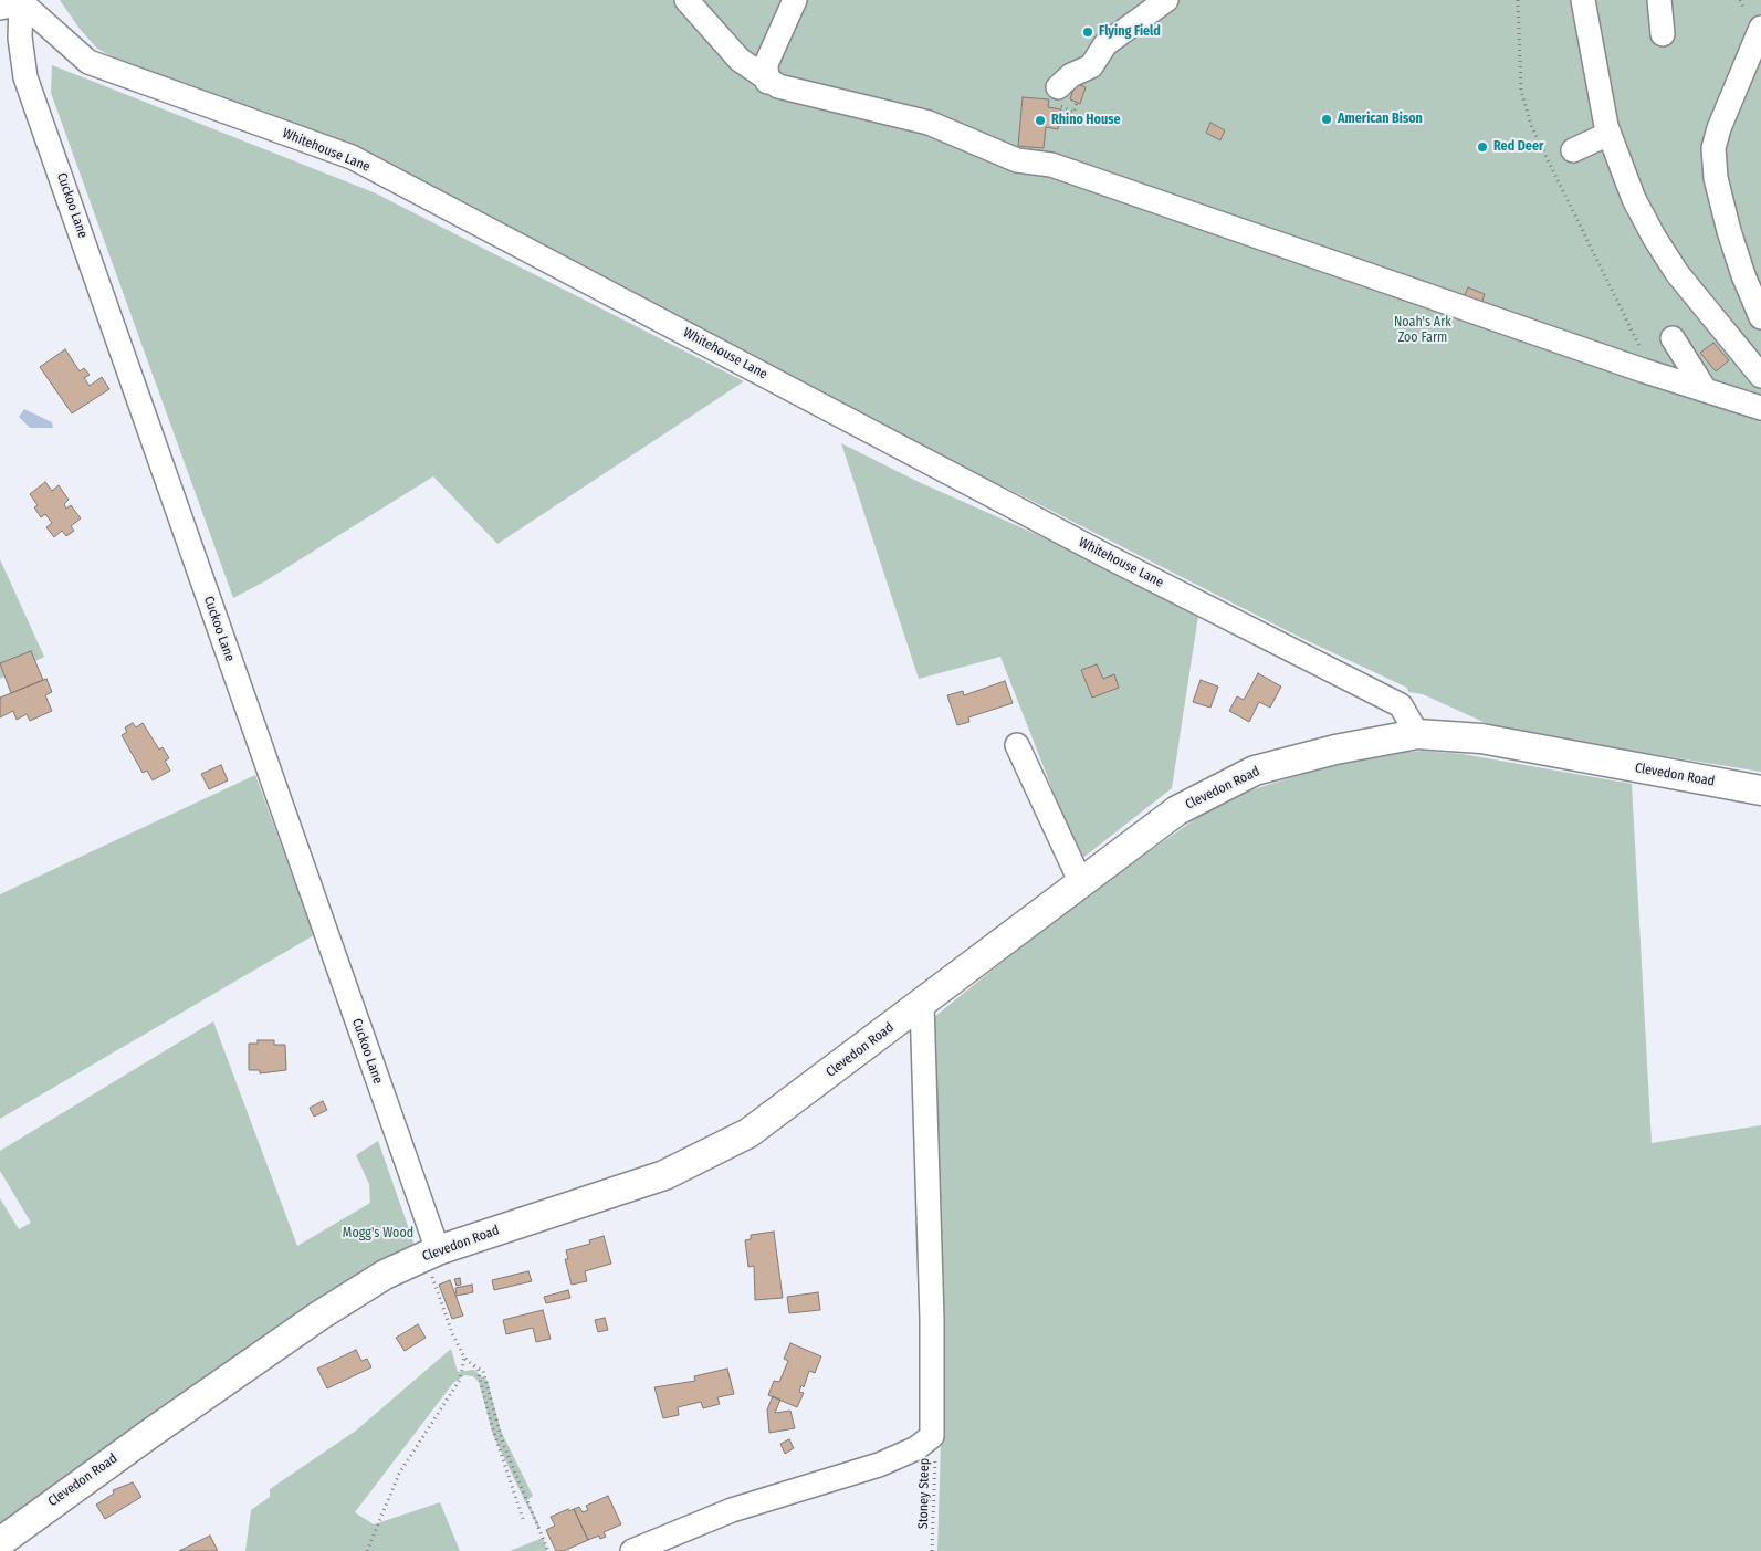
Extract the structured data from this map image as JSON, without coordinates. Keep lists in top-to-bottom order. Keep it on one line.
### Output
{"streets":{"main road":["Clevedon Road"],"street":["Whitehouse Lane","Cuckoo Lane"],"path":["Stoney Steep"]},"crossings":[["Whitehouse Lane","Cuckoo Lane"],["Whitehouse Lane","Clevedon Road"],["Cuckoo Lane","Clevedon Road"]],"parks":["Noah's Ark Zoo Farm","Mogg's Wood"],"places":["Flying Field","American Bison","Rhino House","Red Deer"]}
